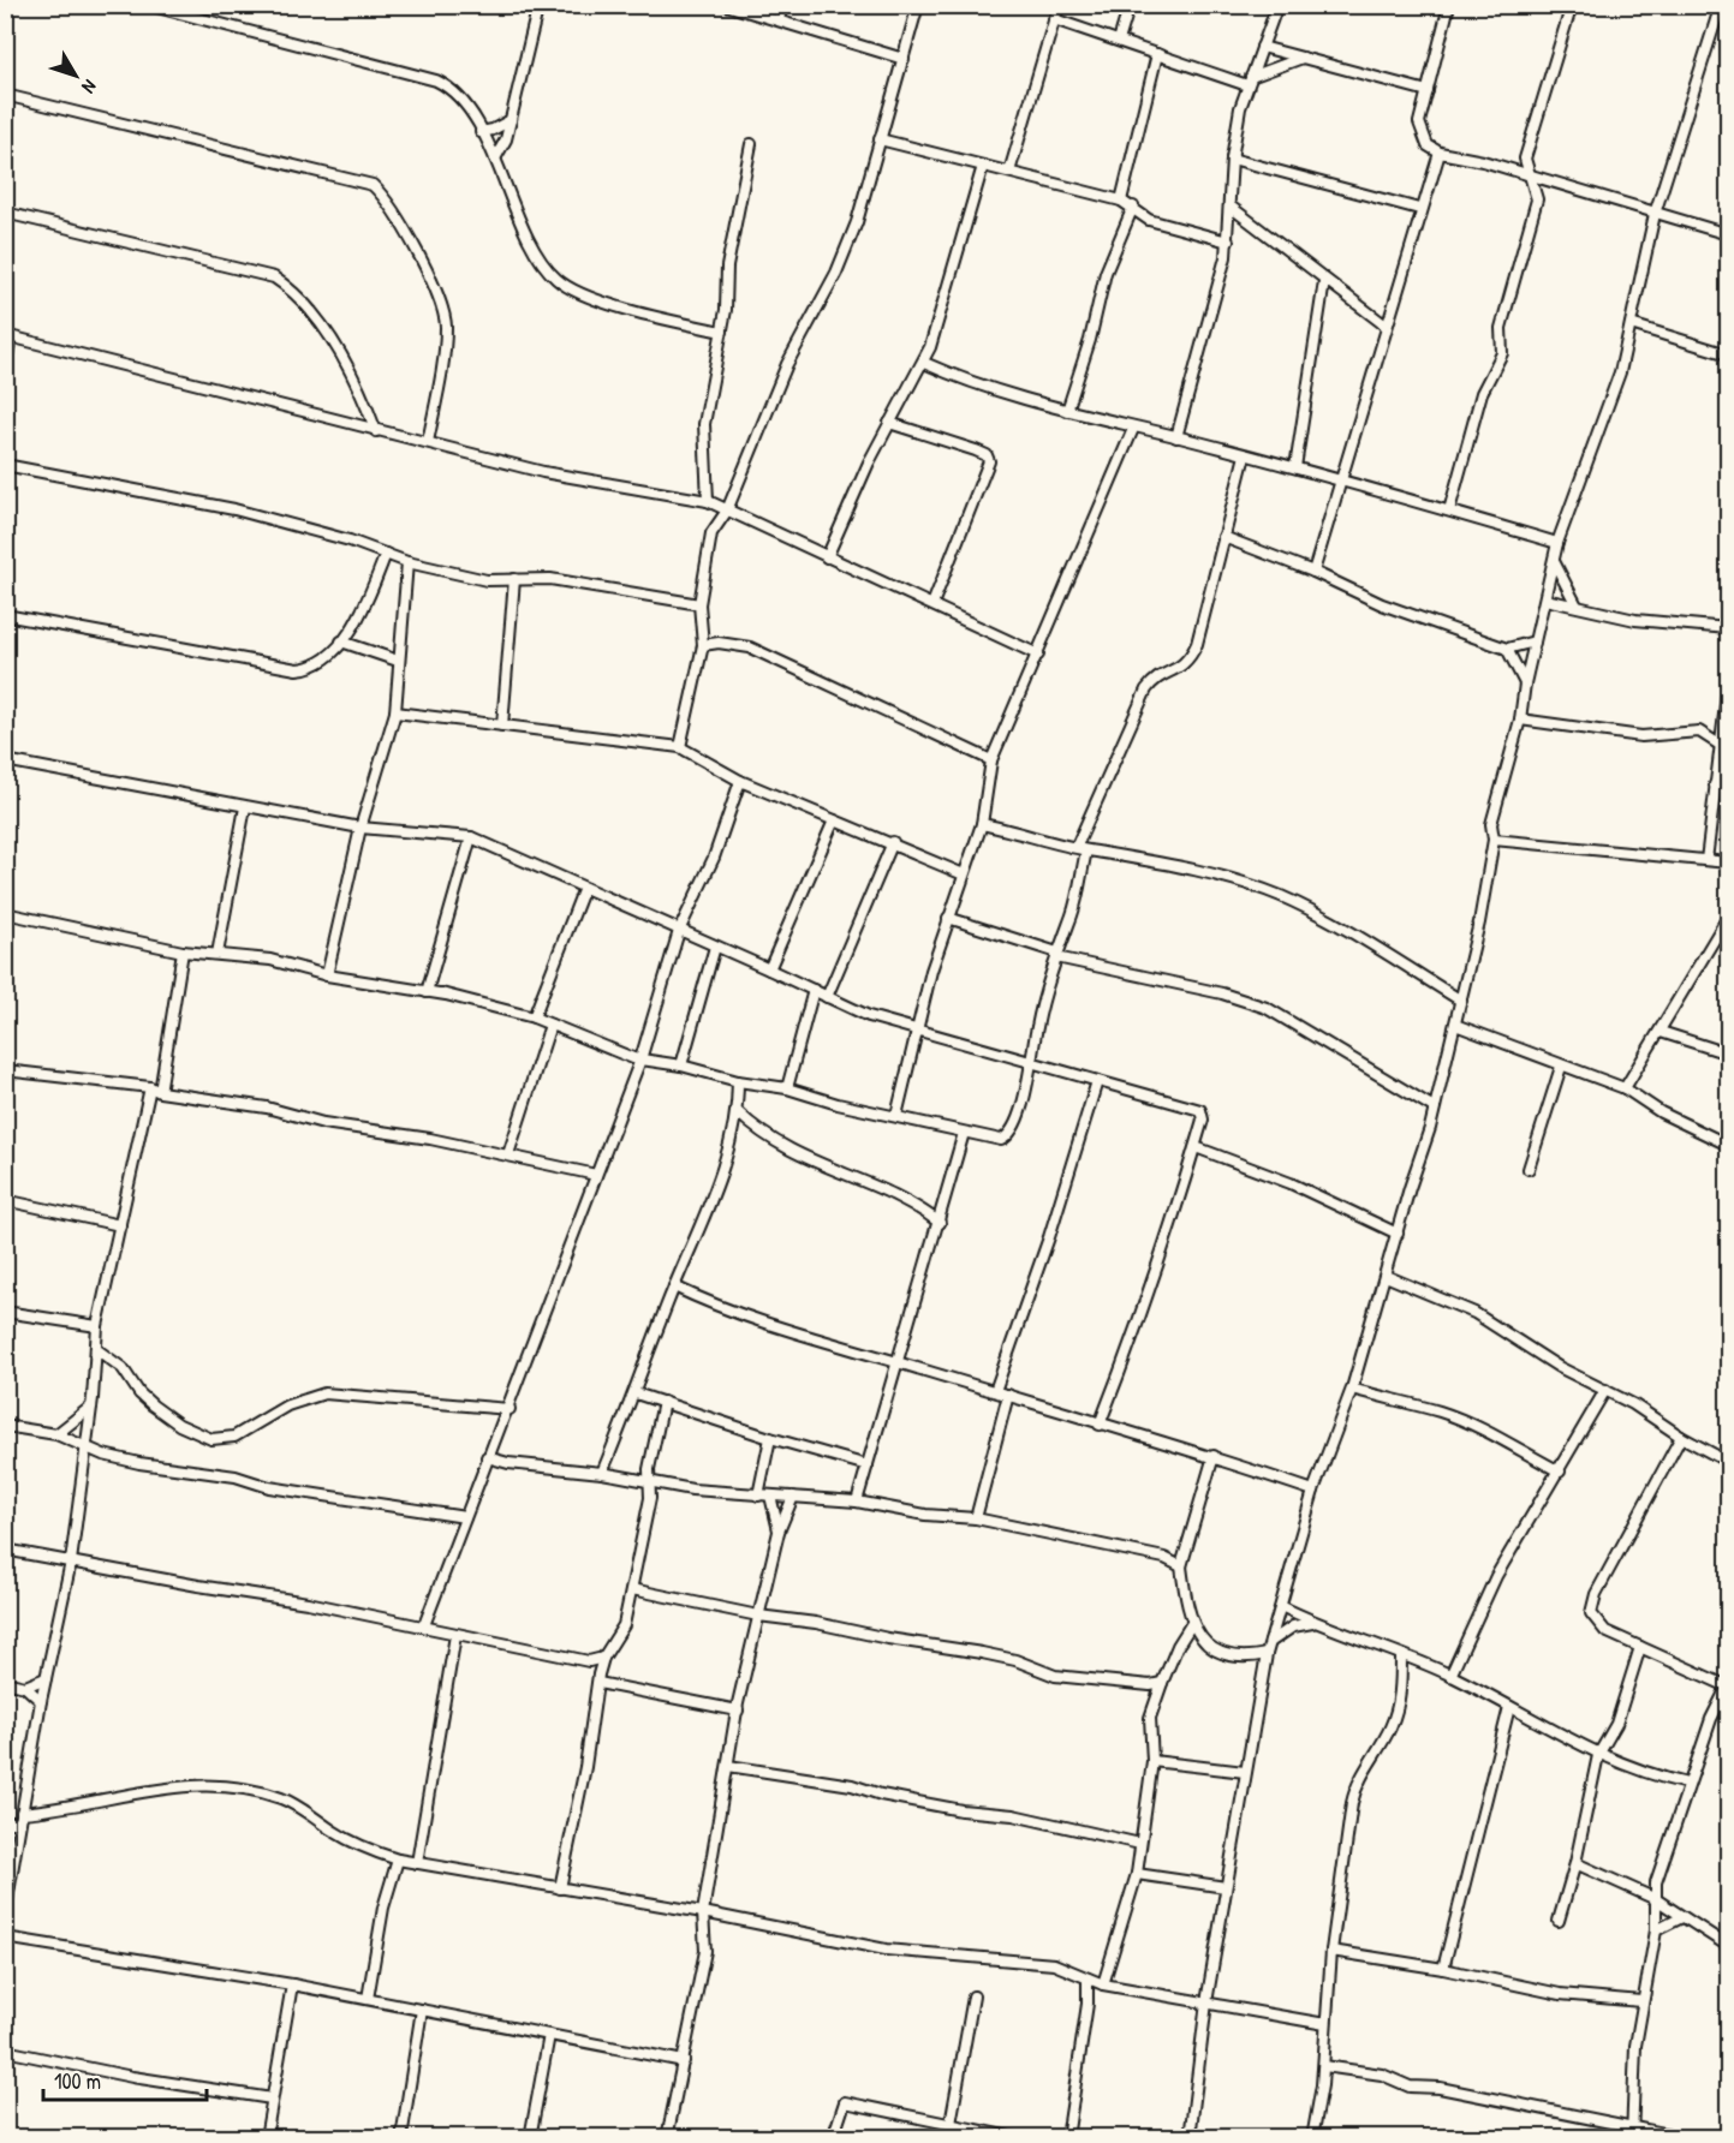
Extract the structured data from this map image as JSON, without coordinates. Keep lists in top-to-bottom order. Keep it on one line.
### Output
{"scale_bar":"100 m","north":"bottom right"}
